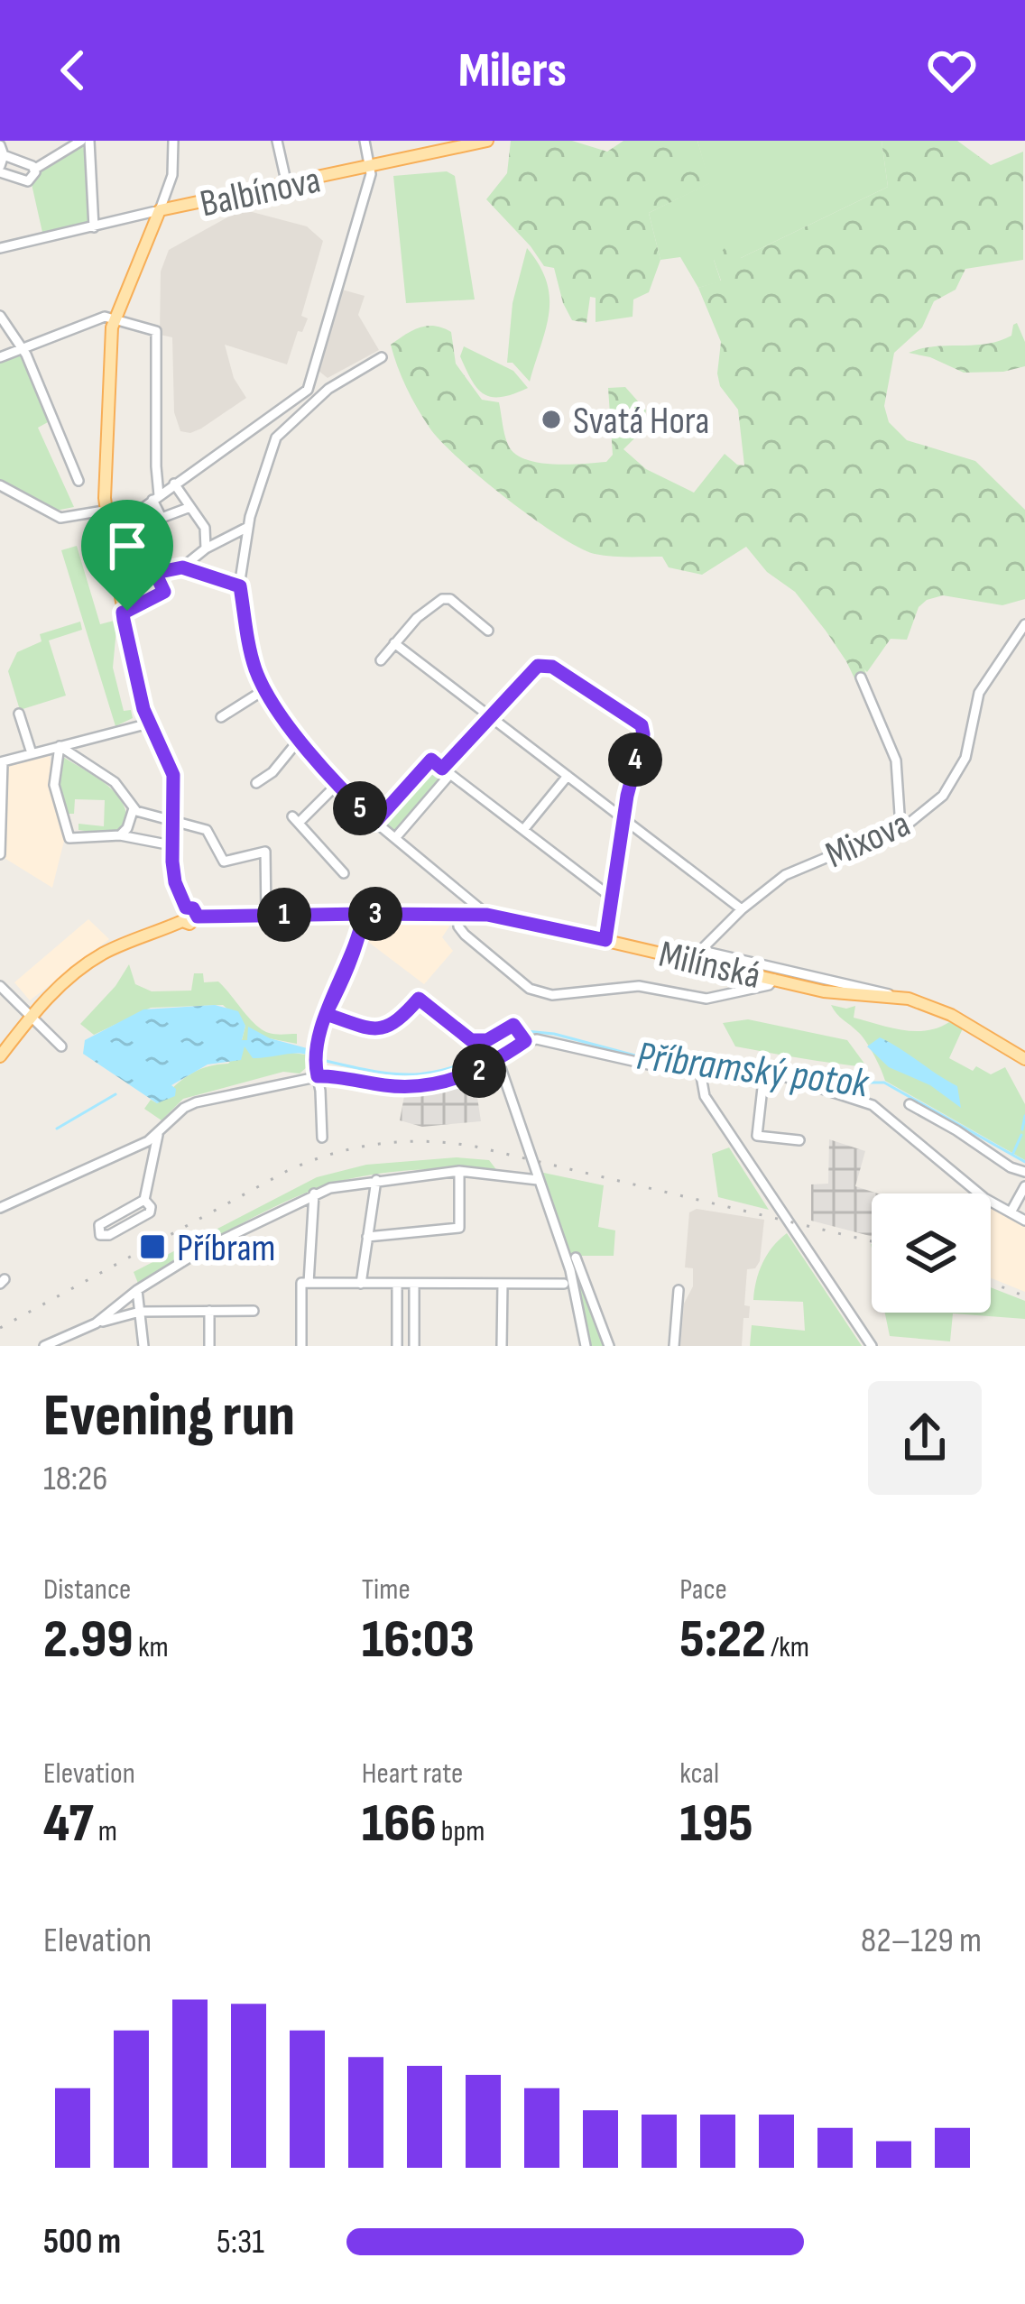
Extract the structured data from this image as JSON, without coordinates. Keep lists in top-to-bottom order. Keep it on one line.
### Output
{"streets":{"main road":["Balbínova","Milínská"],"street":["Mixova"]},"crossings":[["Mixova","Milínská"]],"water":["Příbramský potok"],"places":{"other":["Svatá Hora"],"transit":["Příbram"]},"page":{"header":"Milers","pins":["4","5","3","1","2"],"heading":["Evening run","18:26"],"stats":[["Distance","2.99 km"],["Time","16:03"],["Pace","5:22 /km"],["Elevation","47 m"],["Heart rate","166 bpm"],["kcal","195"]],"chart":["Elevation","82–129 m"],"list":[{"name":"500 m","note":"5:31"}]}}
